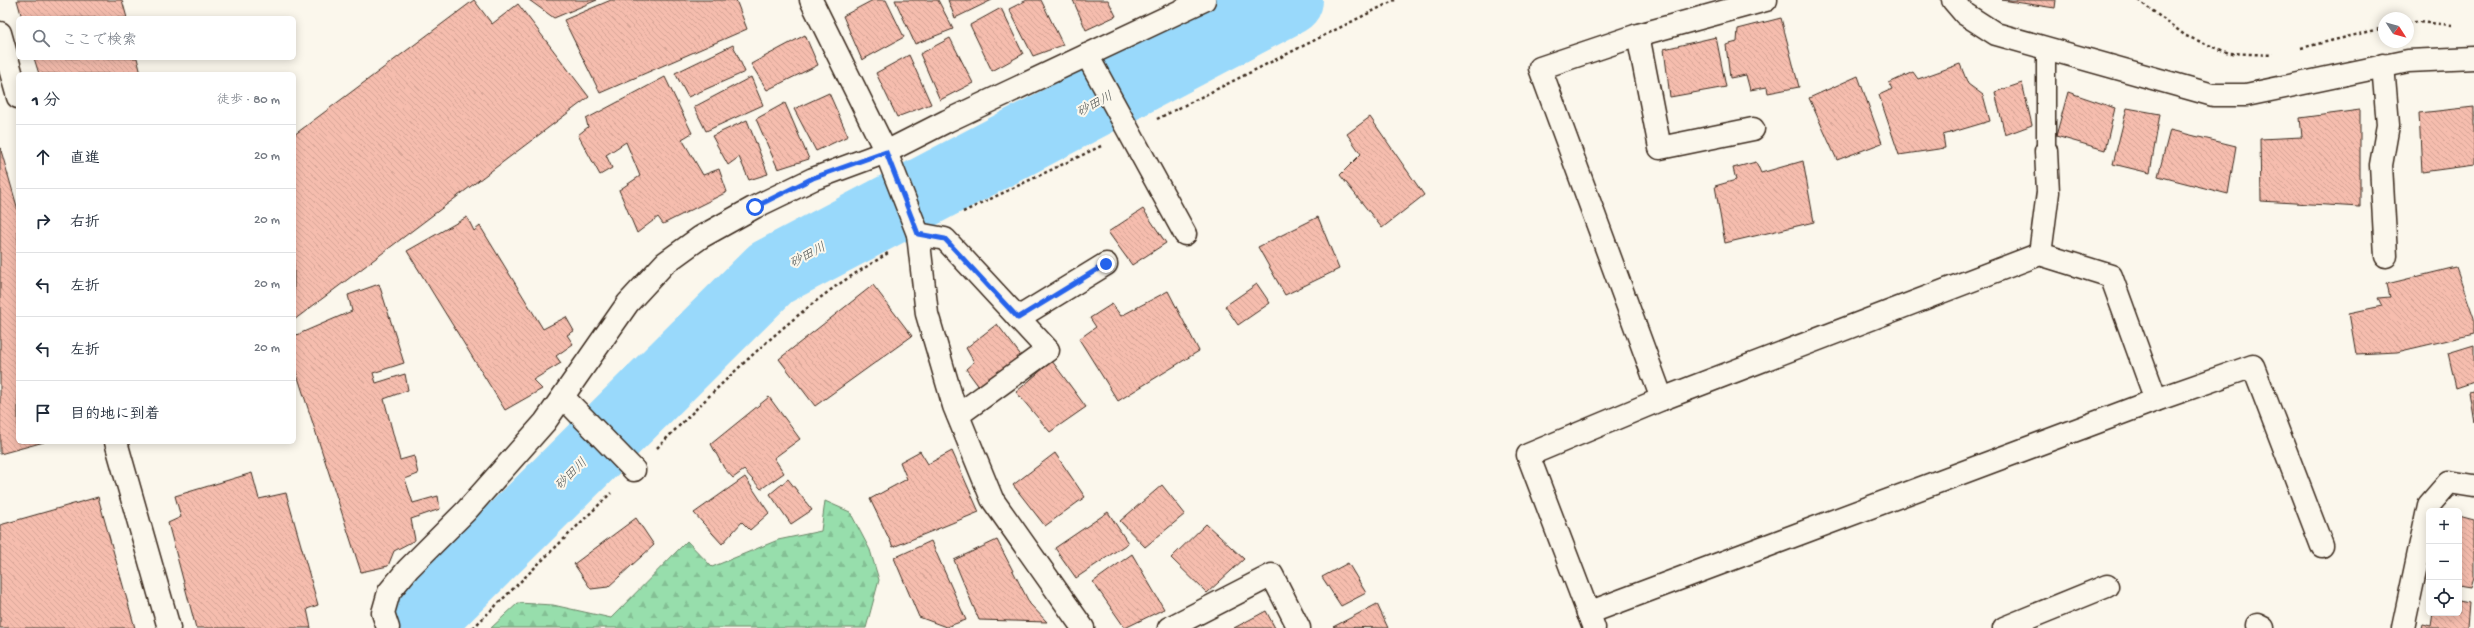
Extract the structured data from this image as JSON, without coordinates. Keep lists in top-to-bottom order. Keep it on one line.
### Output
{"water":["砂田川"],"north":"bottom right","page":{"search":"ここで検索","heading":["1 分","徒歩 · 80 m"],"list":[["直進","20 m"],["右折","20 m"],["左折","20 m"],["左折","20 m"],"目的地に到着"],"map_buttons":["+","−"]}}
